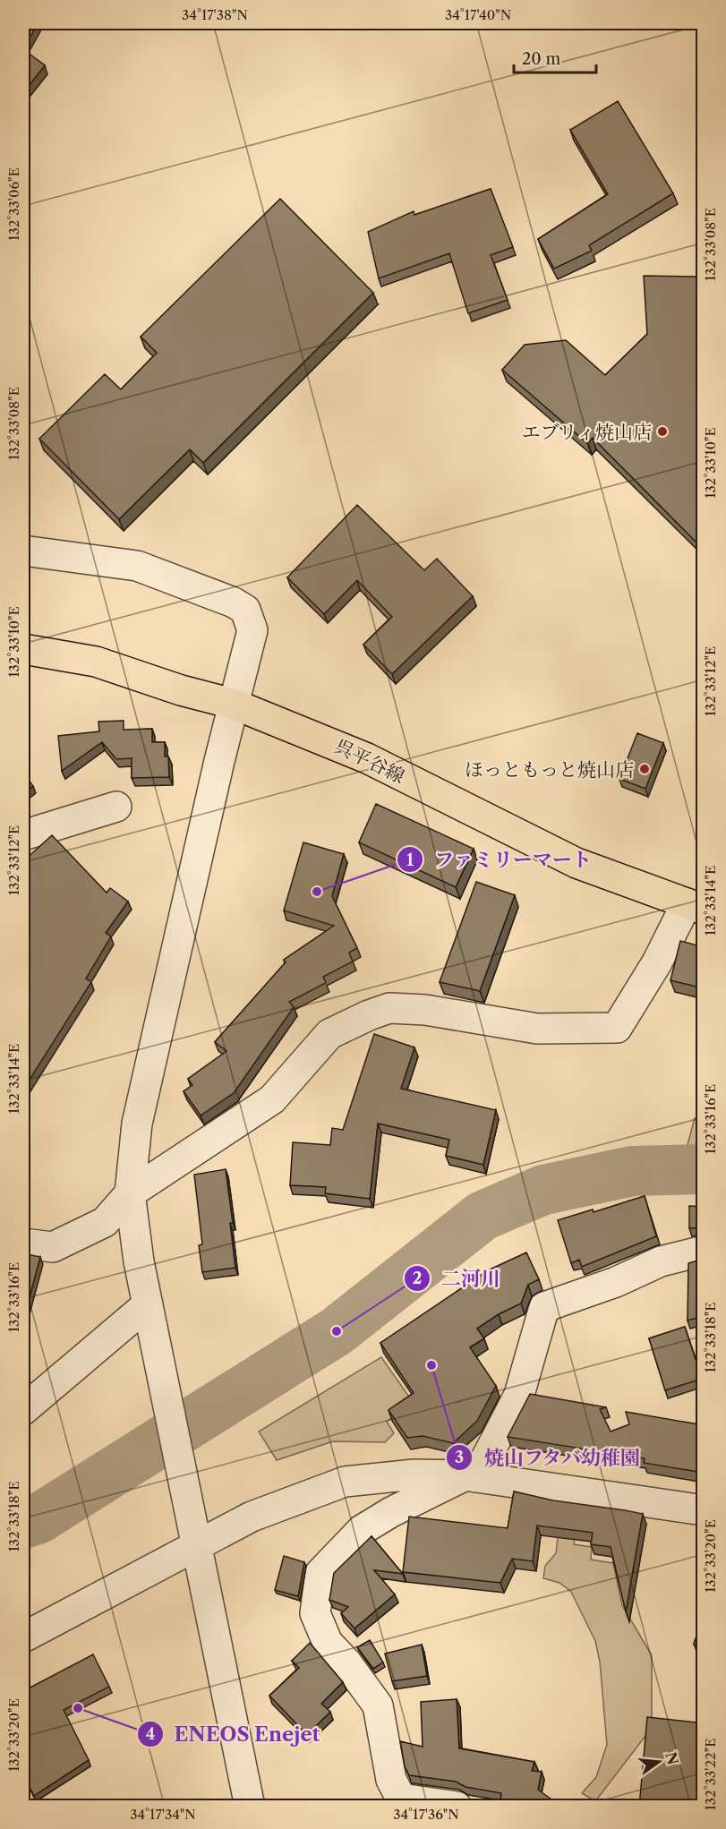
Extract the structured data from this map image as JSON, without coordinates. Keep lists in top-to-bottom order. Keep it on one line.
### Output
{"streets":{"main road":["呉平谷線"]},"places":["エブリィ焼山店","ほっともっと焼山店","ファミリーマート","二河川","焼山フタバ幼稚園","ENEOS Enejet"],"scale_bar":"20 m","north":"right","coordinates":["34°17'38\"N","34°17'40\"N","132°33'06\"E","132°33'08\"E","132°33'10\"E","132°33'12\"E","132°33'14\"E","132°33'16\"E","132°33'18\"E","132°33'20\"E","132°33'22\"E","34°17'34\"N","34°17'36\"N"]}
